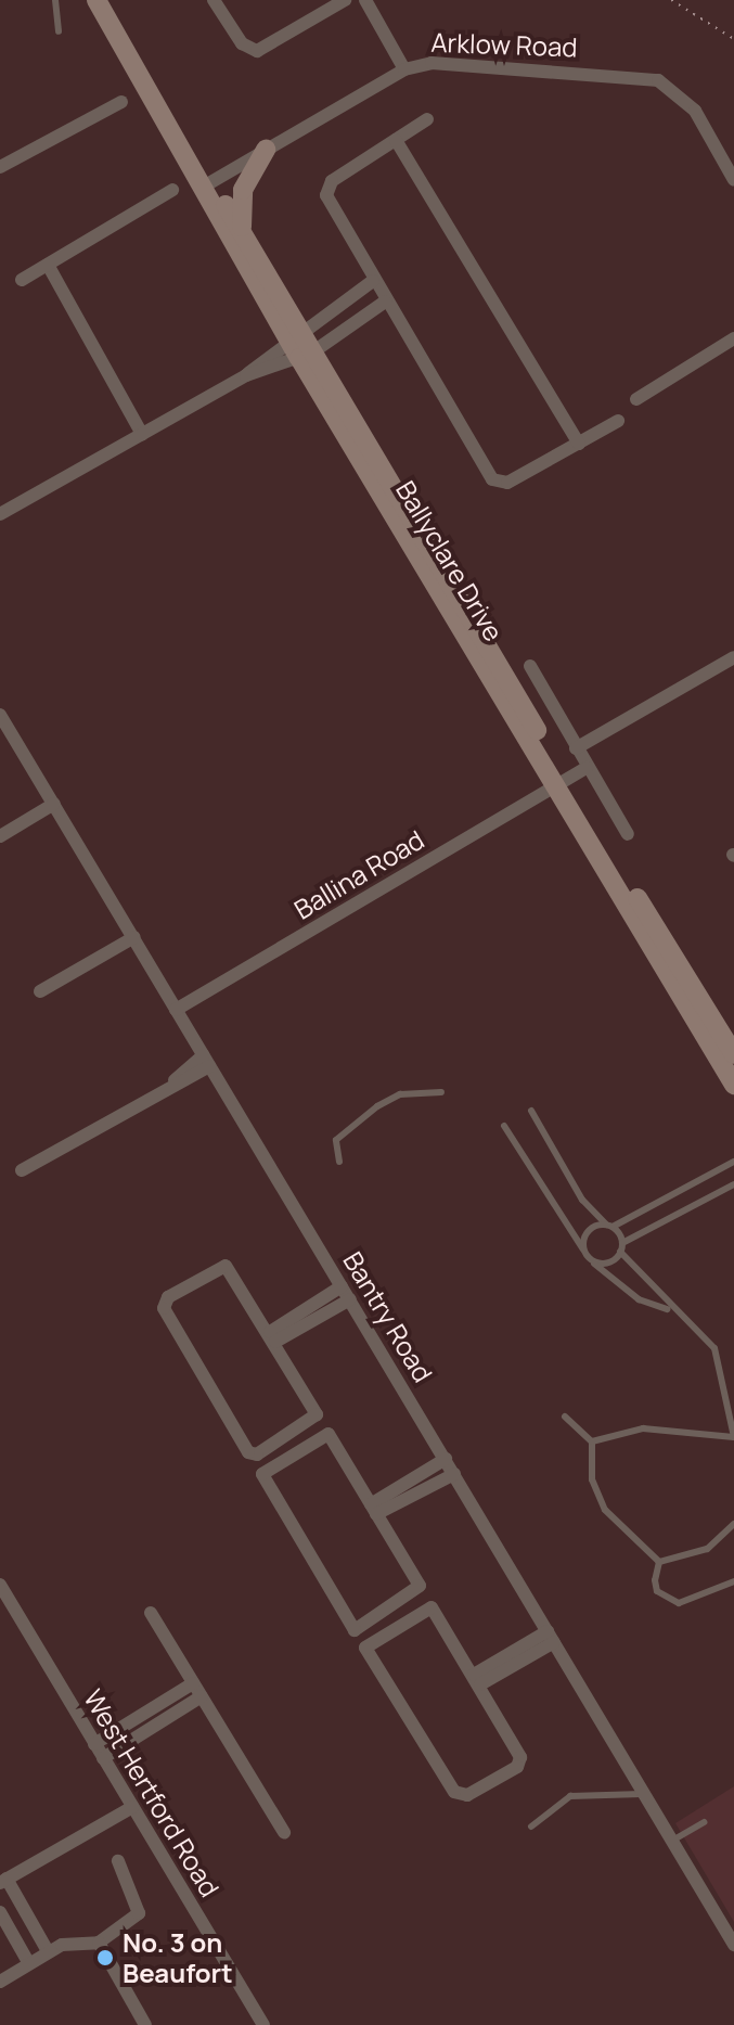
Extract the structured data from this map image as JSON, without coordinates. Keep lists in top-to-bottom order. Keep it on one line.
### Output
{"streets":{"street":["Arklow Road","Ballyclare Drive","Ballina Road","Bantry Road","West Hertford Road"]},"crossings":[["Arklow Road","Ballyclare Drive"],["Ballyclare Drive","Ballina Road"],["Ballina Road","Bantry Road"]],"places":["No. 3 on Beaufort"]}
